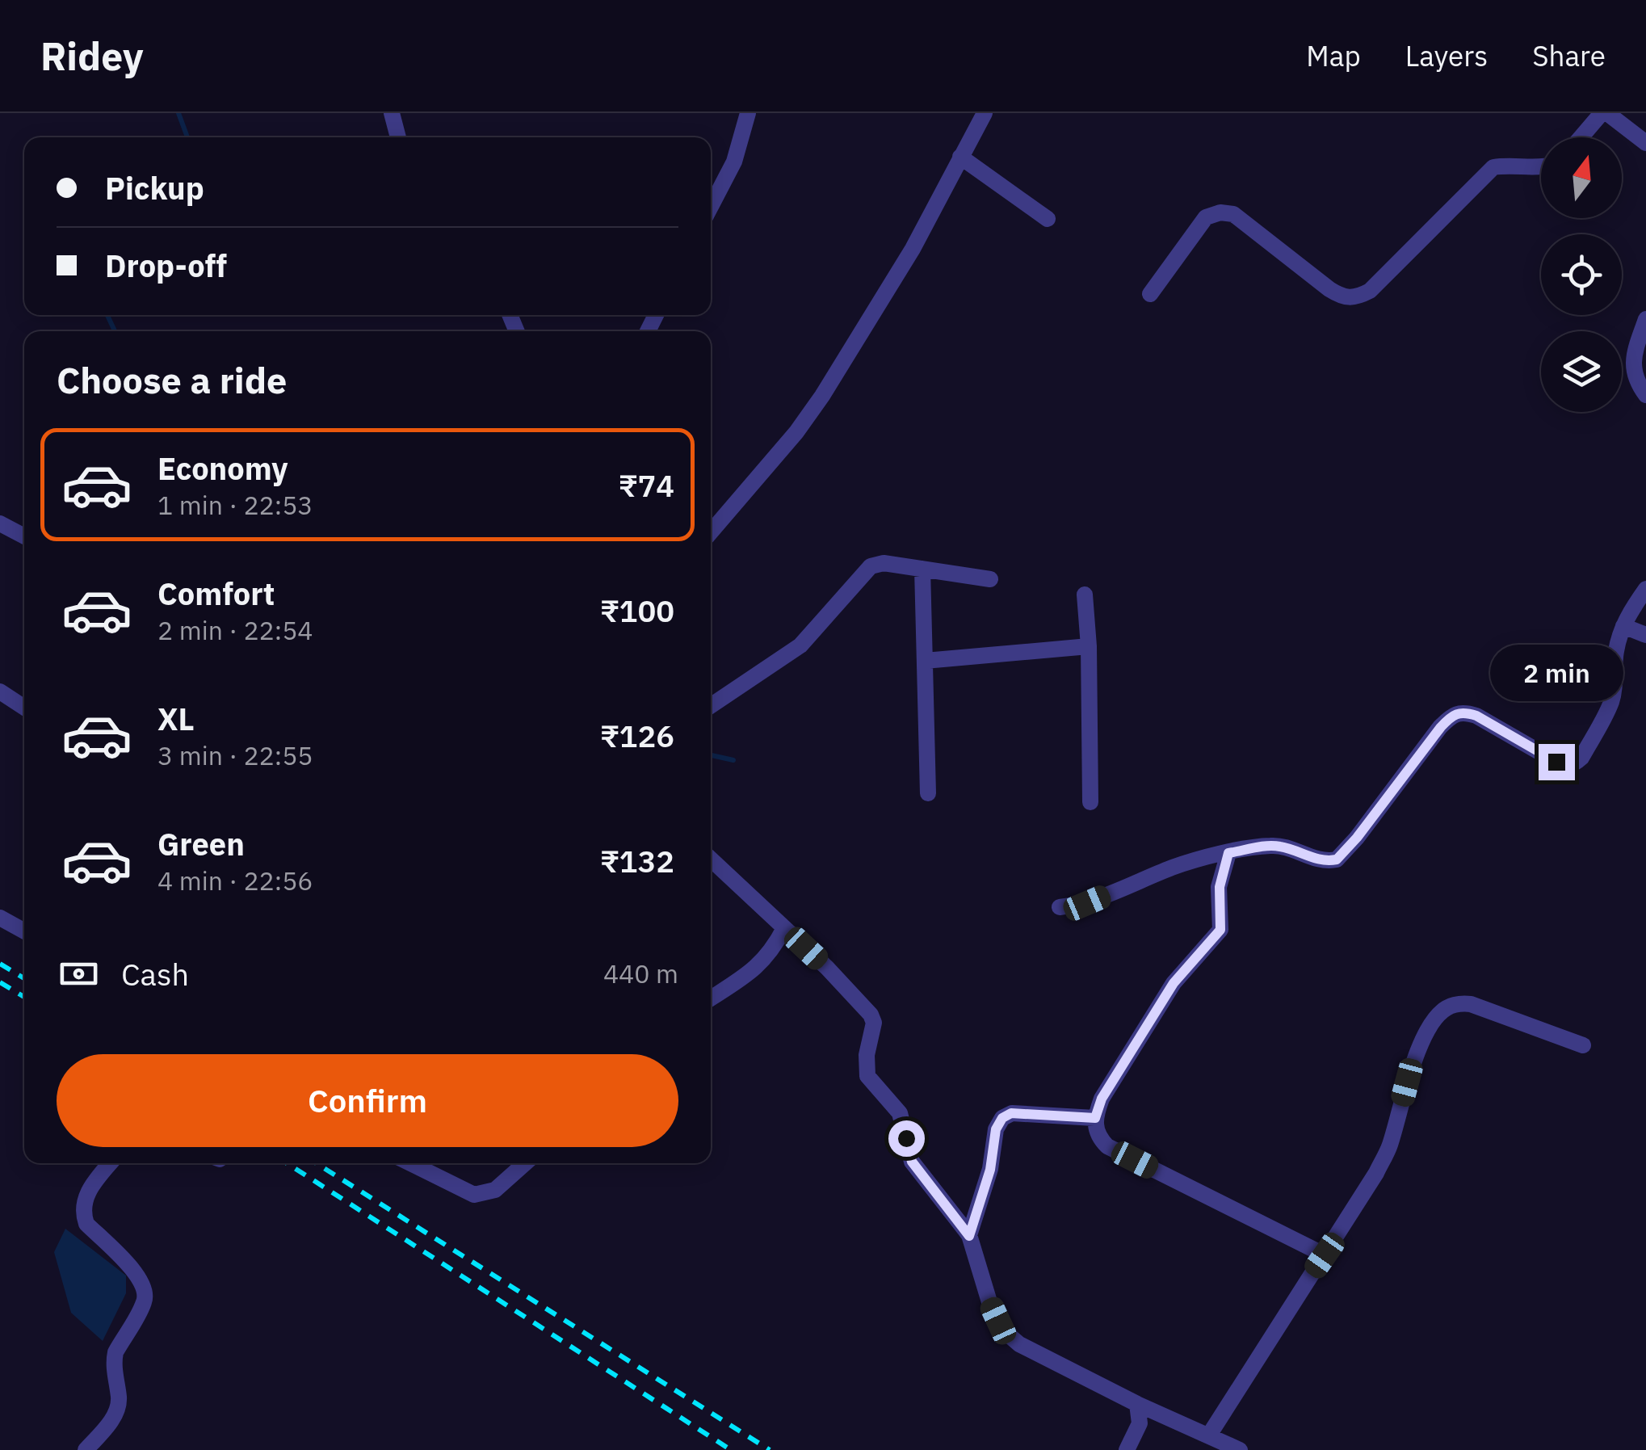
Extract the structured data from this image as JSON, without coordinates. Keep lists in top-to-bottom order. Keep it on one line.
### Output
{"north":"top","page":{"header":"Ridey","nav":["Map","Layers","Share"],"banner":["Pickup","Drop-off"],"heading":"Choose a ride","list":[{"name":"Economy","note":"1 min · 22:53","value":"₹74"},{"name":"Comfort","note":"2 min · 22:54","value":"₹100"},{"name":"XL","note":"3 min · 22:55","value":"₹126"},{"name":"Green","note":"4 min · 22:56","value":"₹132"}],"bubble":"2 min","pay":["Cash","440 m"],"buttons":"Confirm"}}
